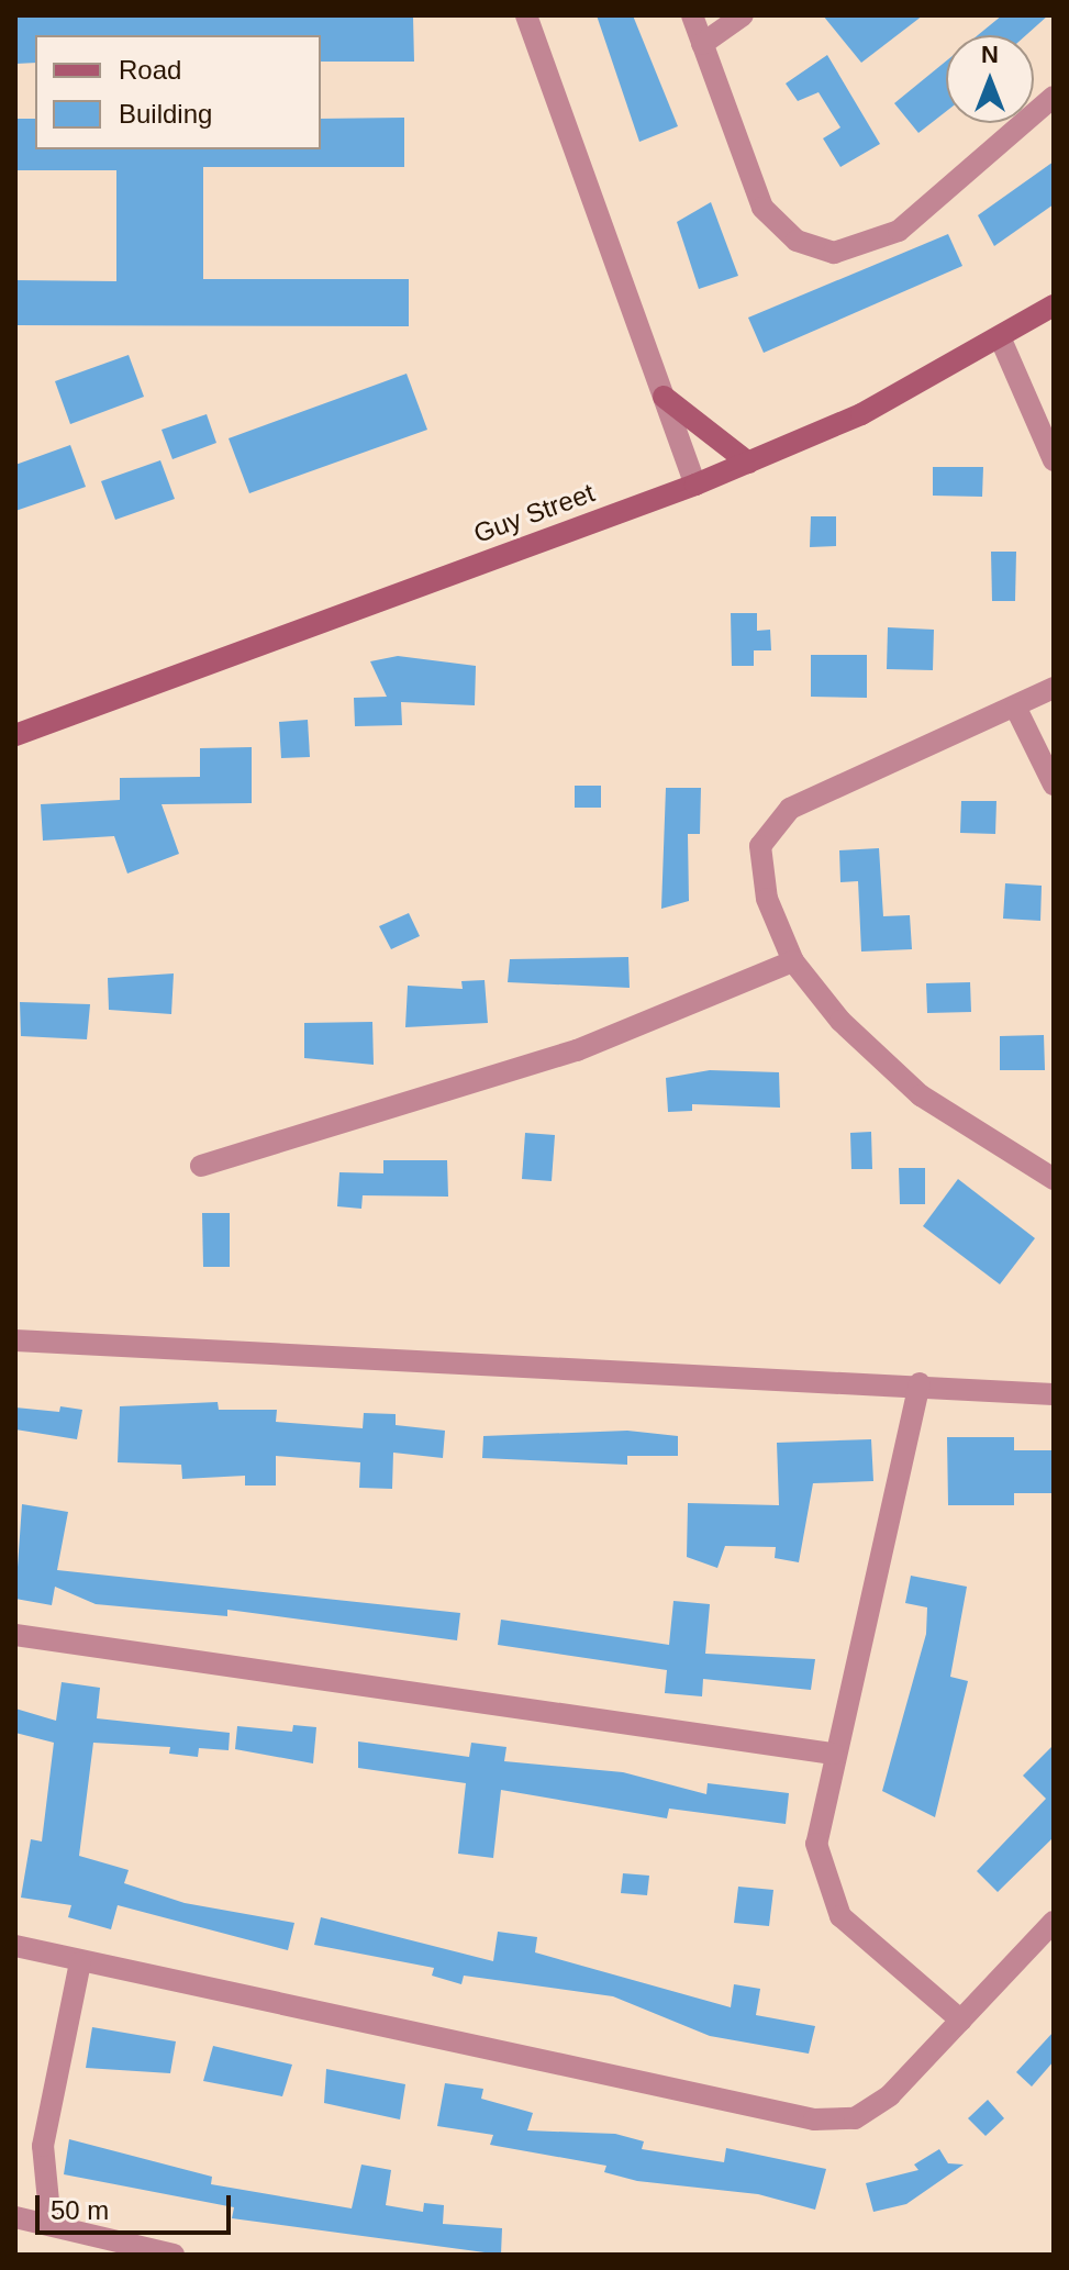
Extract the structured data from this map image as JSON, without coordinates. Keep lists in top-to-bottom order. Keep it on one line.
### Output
{"streets":{"street":["Guy Street"]},"legend":["Road","Building"],"scale_bar":"50 m","north":"top"}
